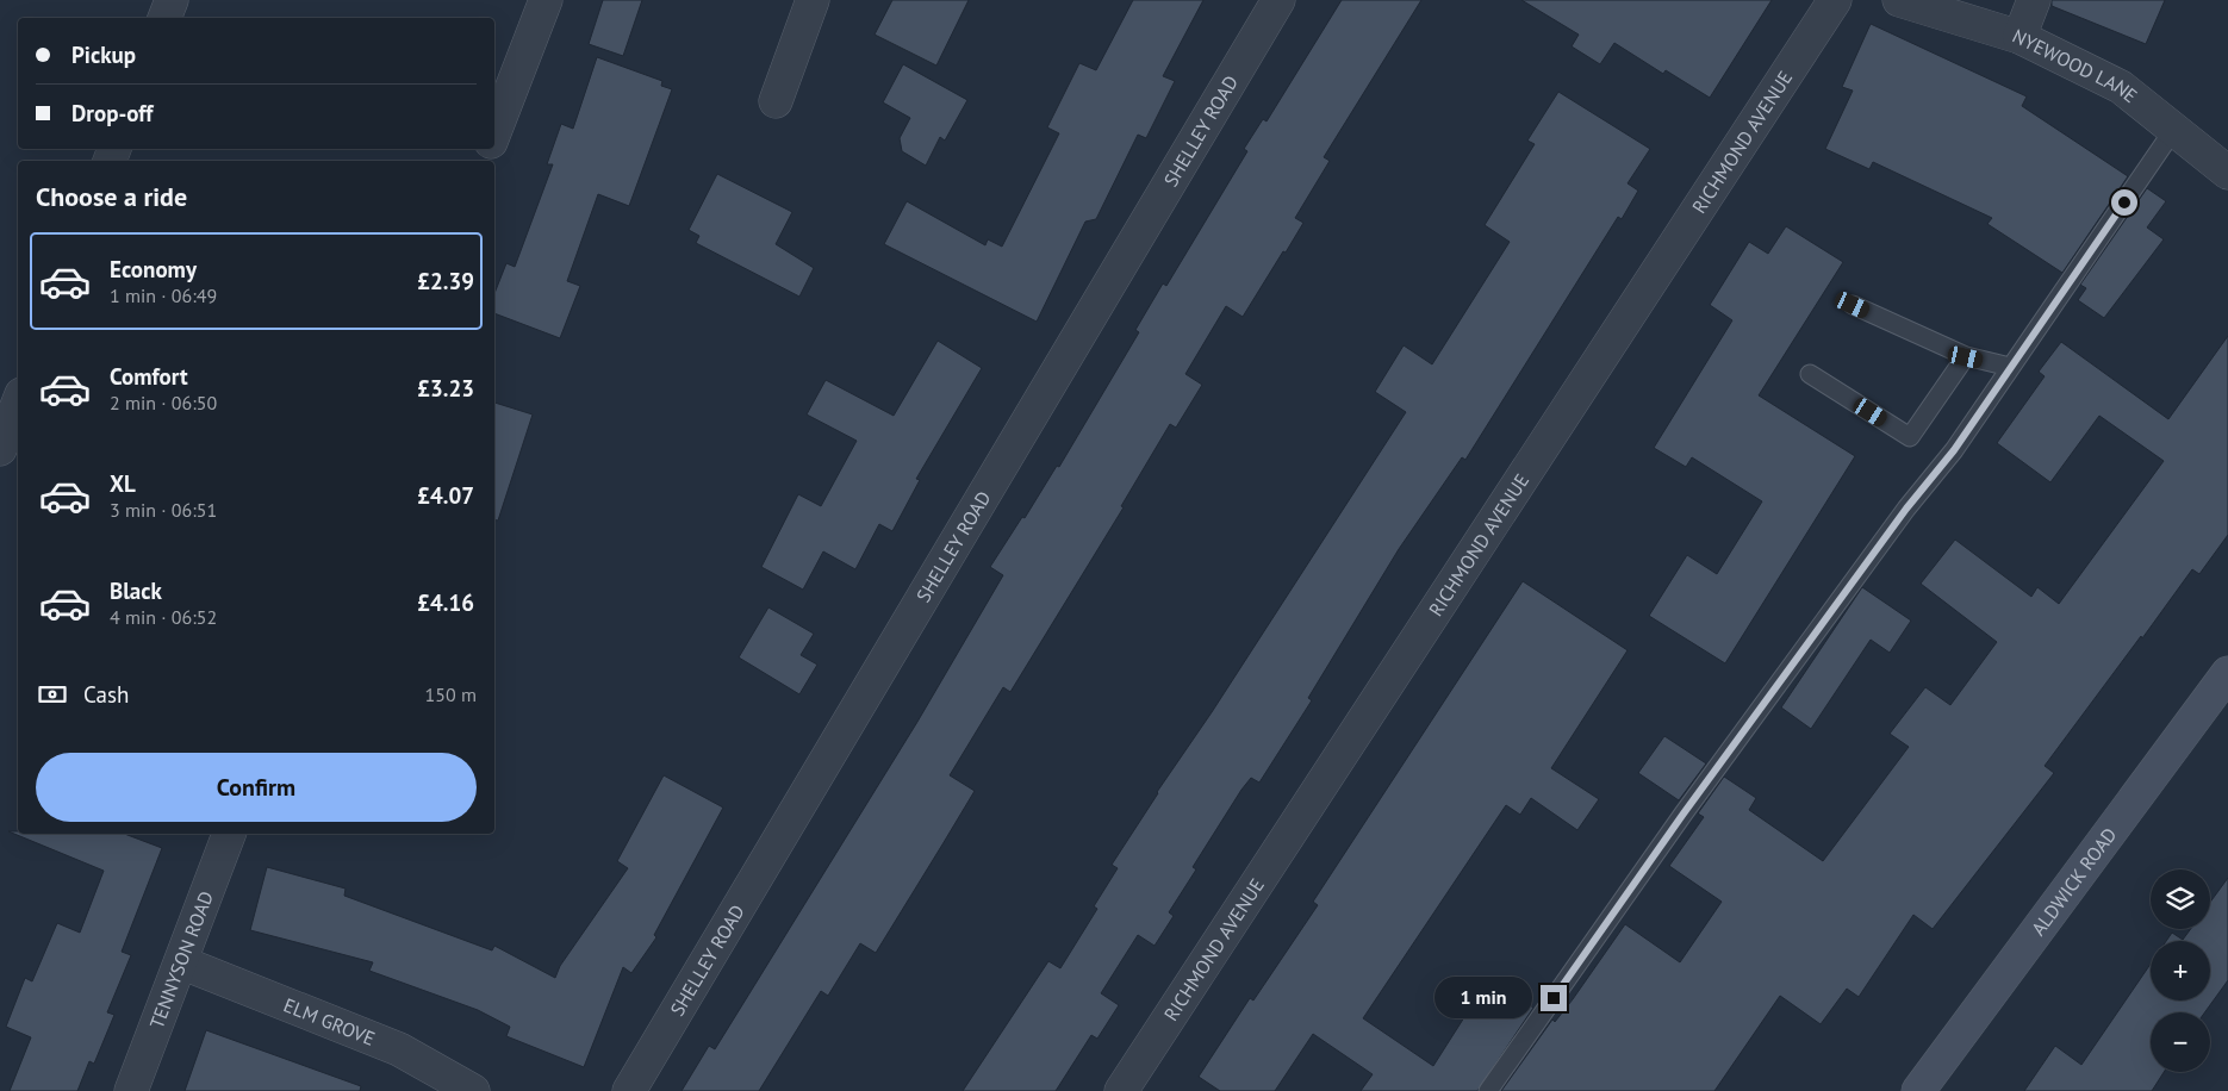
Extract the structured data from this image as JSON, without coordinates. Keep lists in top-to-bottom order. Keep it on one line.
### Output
{"streets":{"main road":["ALDWICK ROAD"],"street":["NYEWOOD LANE","SHELLEY ROAD","RICHMOND AVENUE","TENNYSON ROAD","ELM GROVE"]},"crossings":[["TENNYSON ROAD","ELM GROVE"]],"page":{"banner":["Pickup","Drop-off"],"heading":"Choose a ride","list":[{"name":"Economy","note":"1 min · 06:49","value":"£2.39"},{"name":"Comfort","note":"2 min · 06:50","value":"£3.23"},{"name":"XL","note":"3 min · 06:51","value":"£4.07"},{"name":"Black","note":"4 min · 06:52","value":"£4.16"}],"pay":["Cash","150 m"],"buttons":"Confirm","map_buttons":["+","−"],"bubble":"1 min"}}
